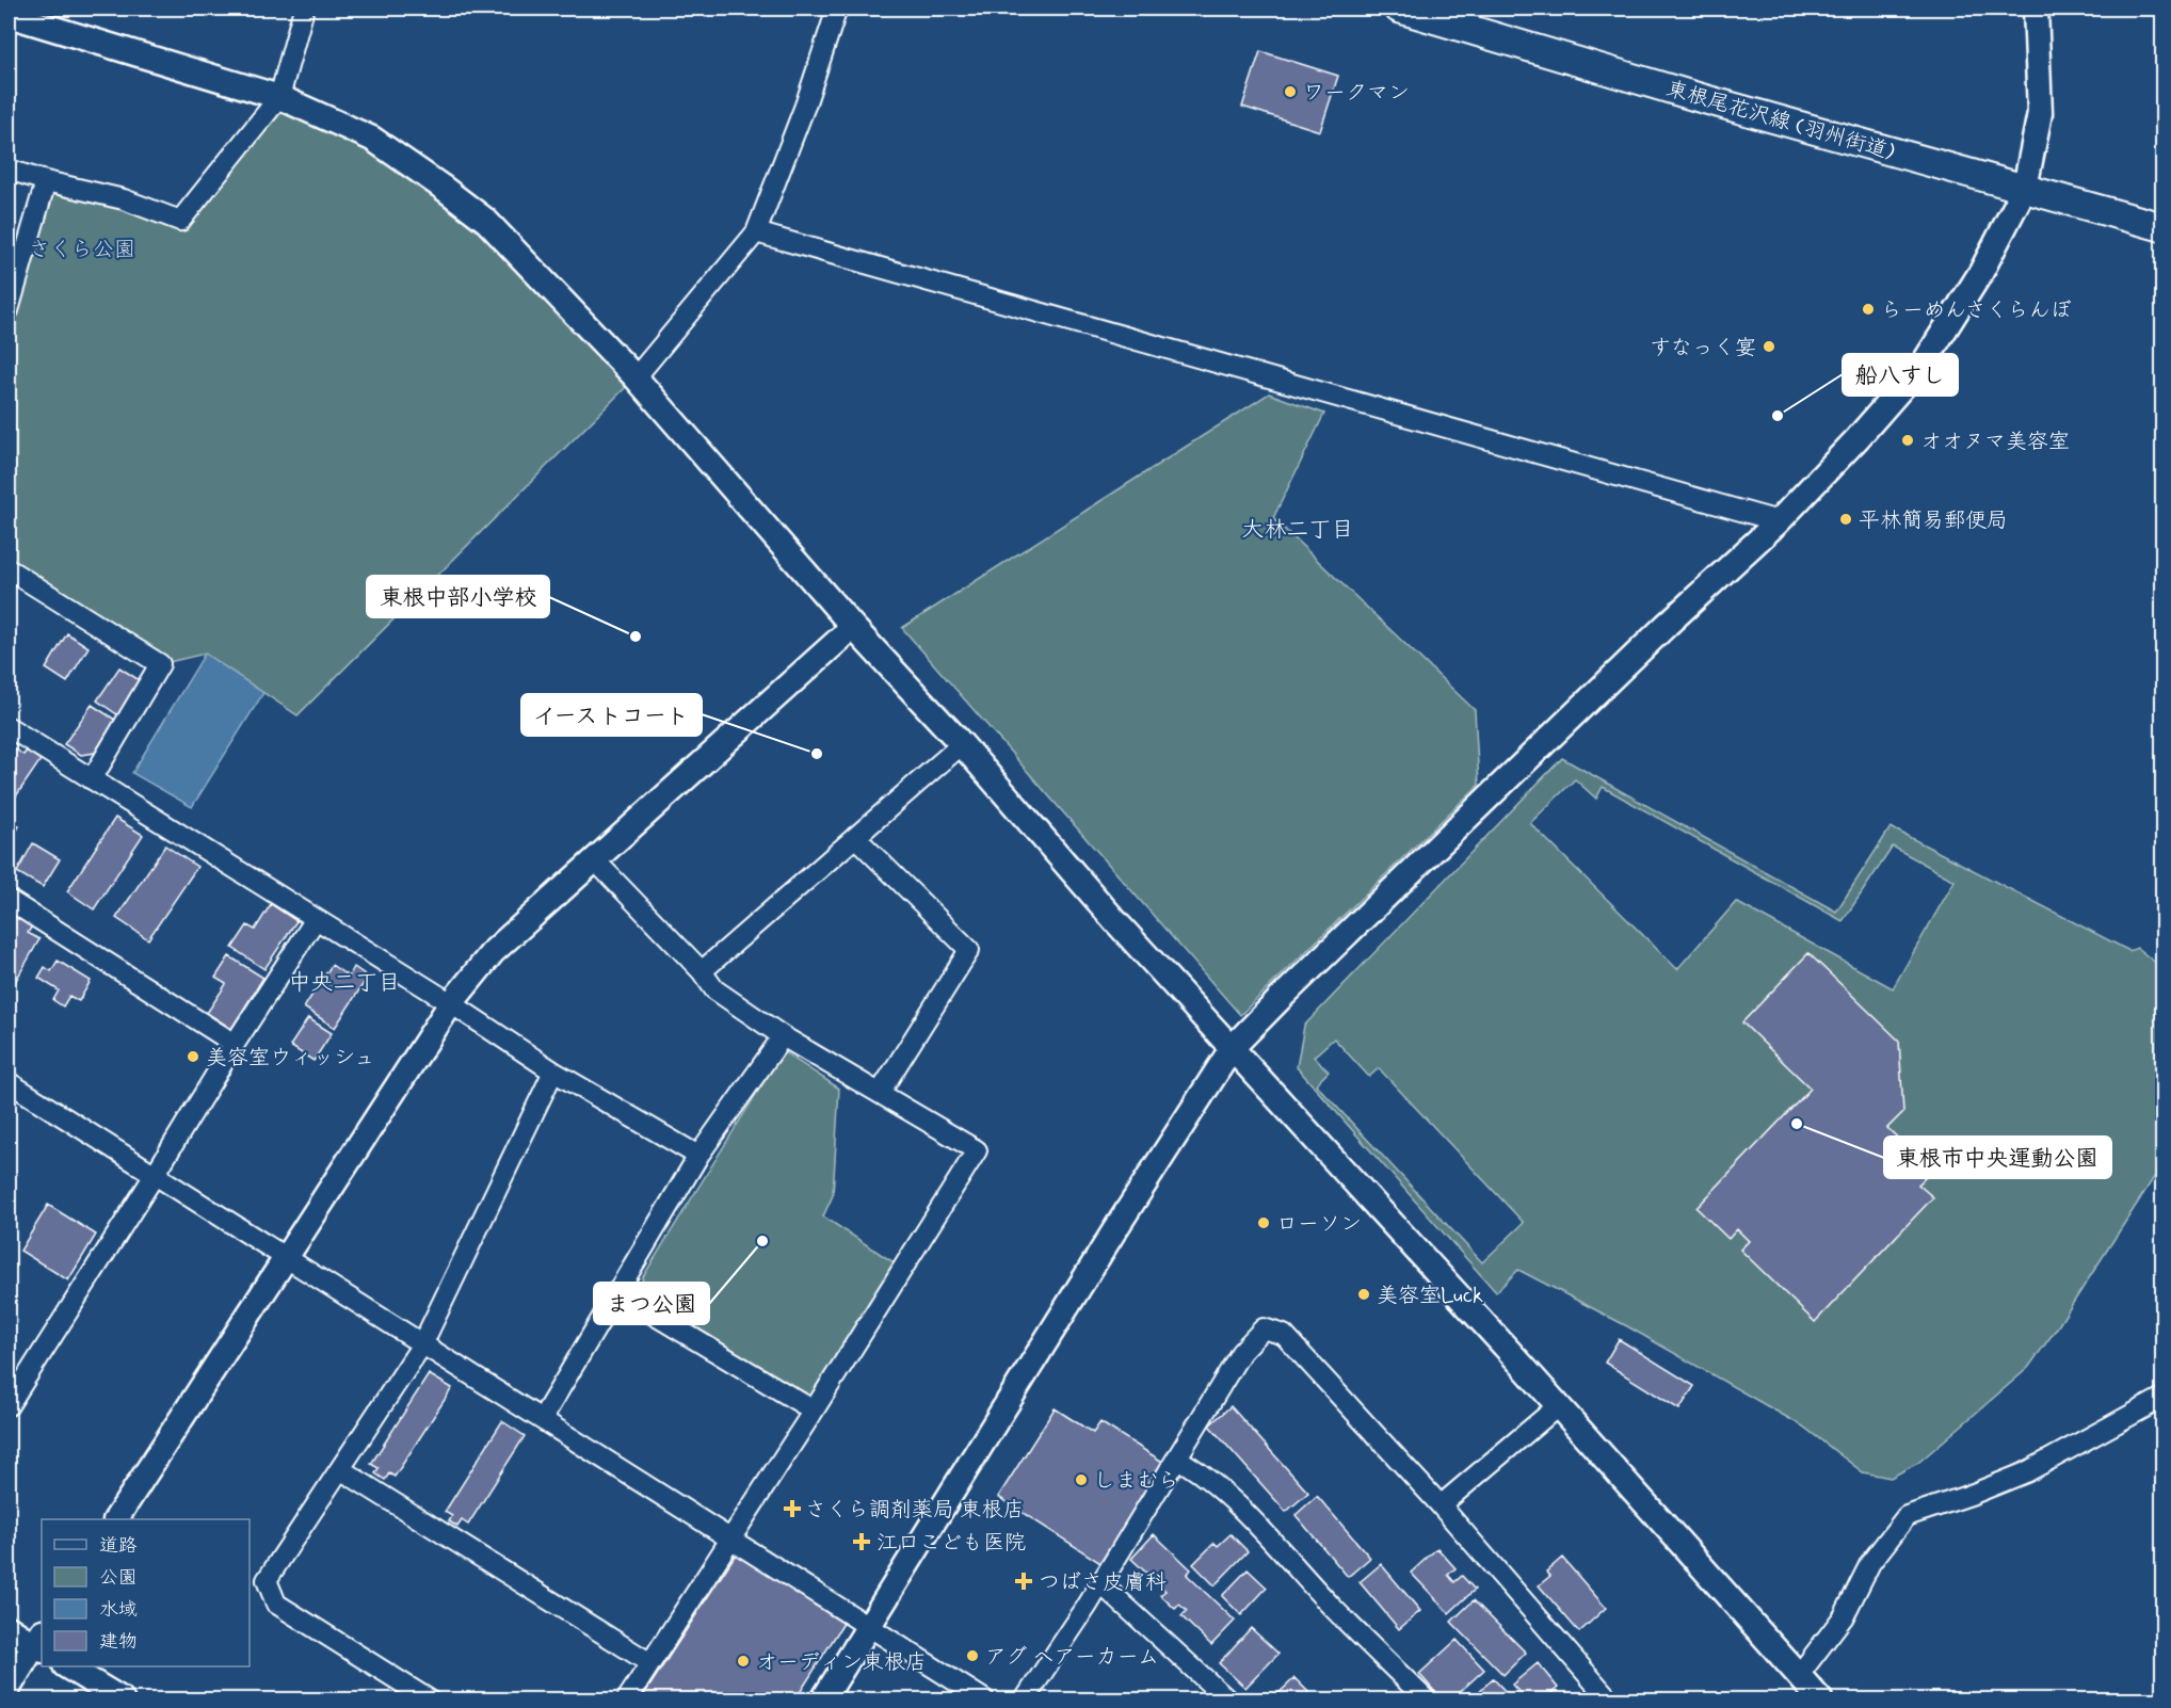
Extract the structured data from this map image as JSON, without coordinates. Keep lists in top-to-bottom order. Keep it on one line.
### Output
{"streets":{"main road":["東根尾花沢線 (羽州街道)"]},"districts":["大林二丁目","中央二丁目"],"parks":["さくら公園"],"places":{"other":["ワークマン","らーめんさくらんぼ","すなっく宴","船八すし","オオヌマ美容室","平林簡易郵便局","東根中部小学校","イーストコート","美容室ウィッシュ","東根市中央運動公園","ローソン","まつ公園","美容室Luck","しまむら","アグ ヘアーカーム","オーディン東根店"],"health":["さくら調剤薬局 東根店","江口こども医院","つばさ皮膚科"]},"legend":["道路","公園","水域","建物"]}
